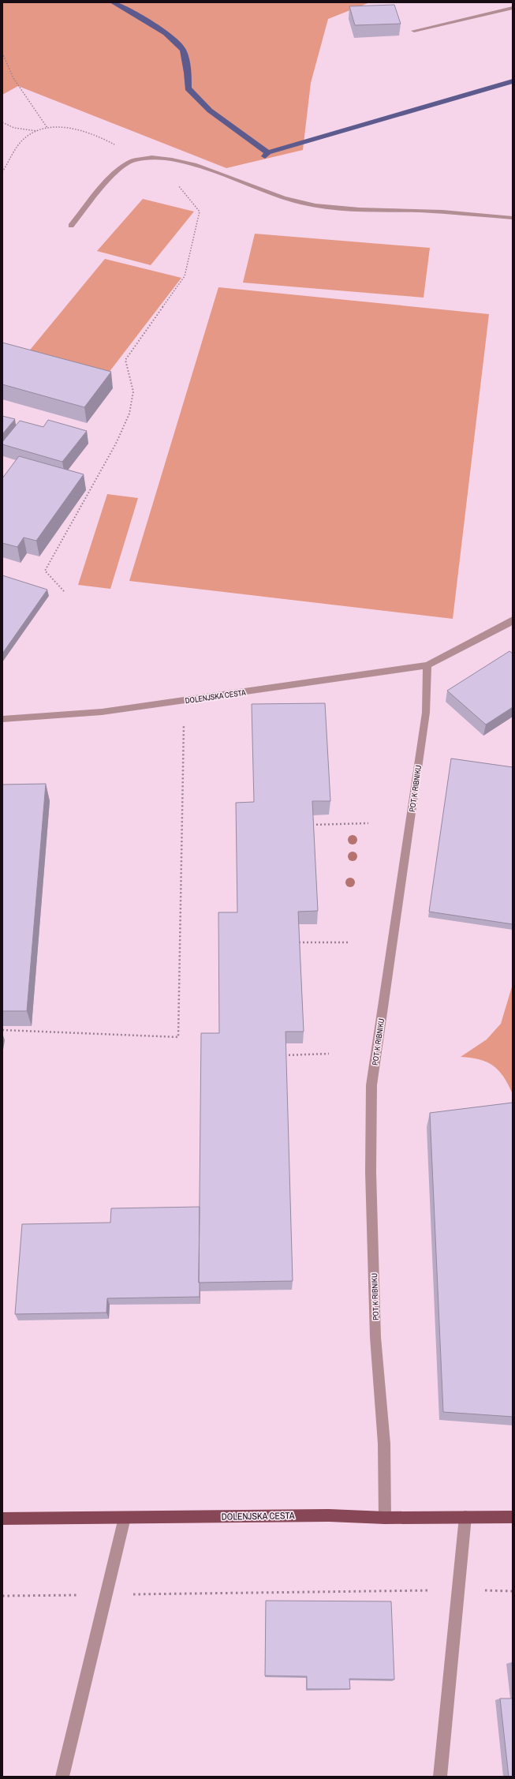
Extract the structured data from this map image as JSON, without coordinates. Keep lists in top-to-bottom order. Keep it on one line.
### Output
{"streets":{"main road":["DOLENJSKA CESTA"],"street":["POT K RIBNIKU"]},"crossings":[["DOLENJSKA CESTA","POT K RIBNIKU"]]}
